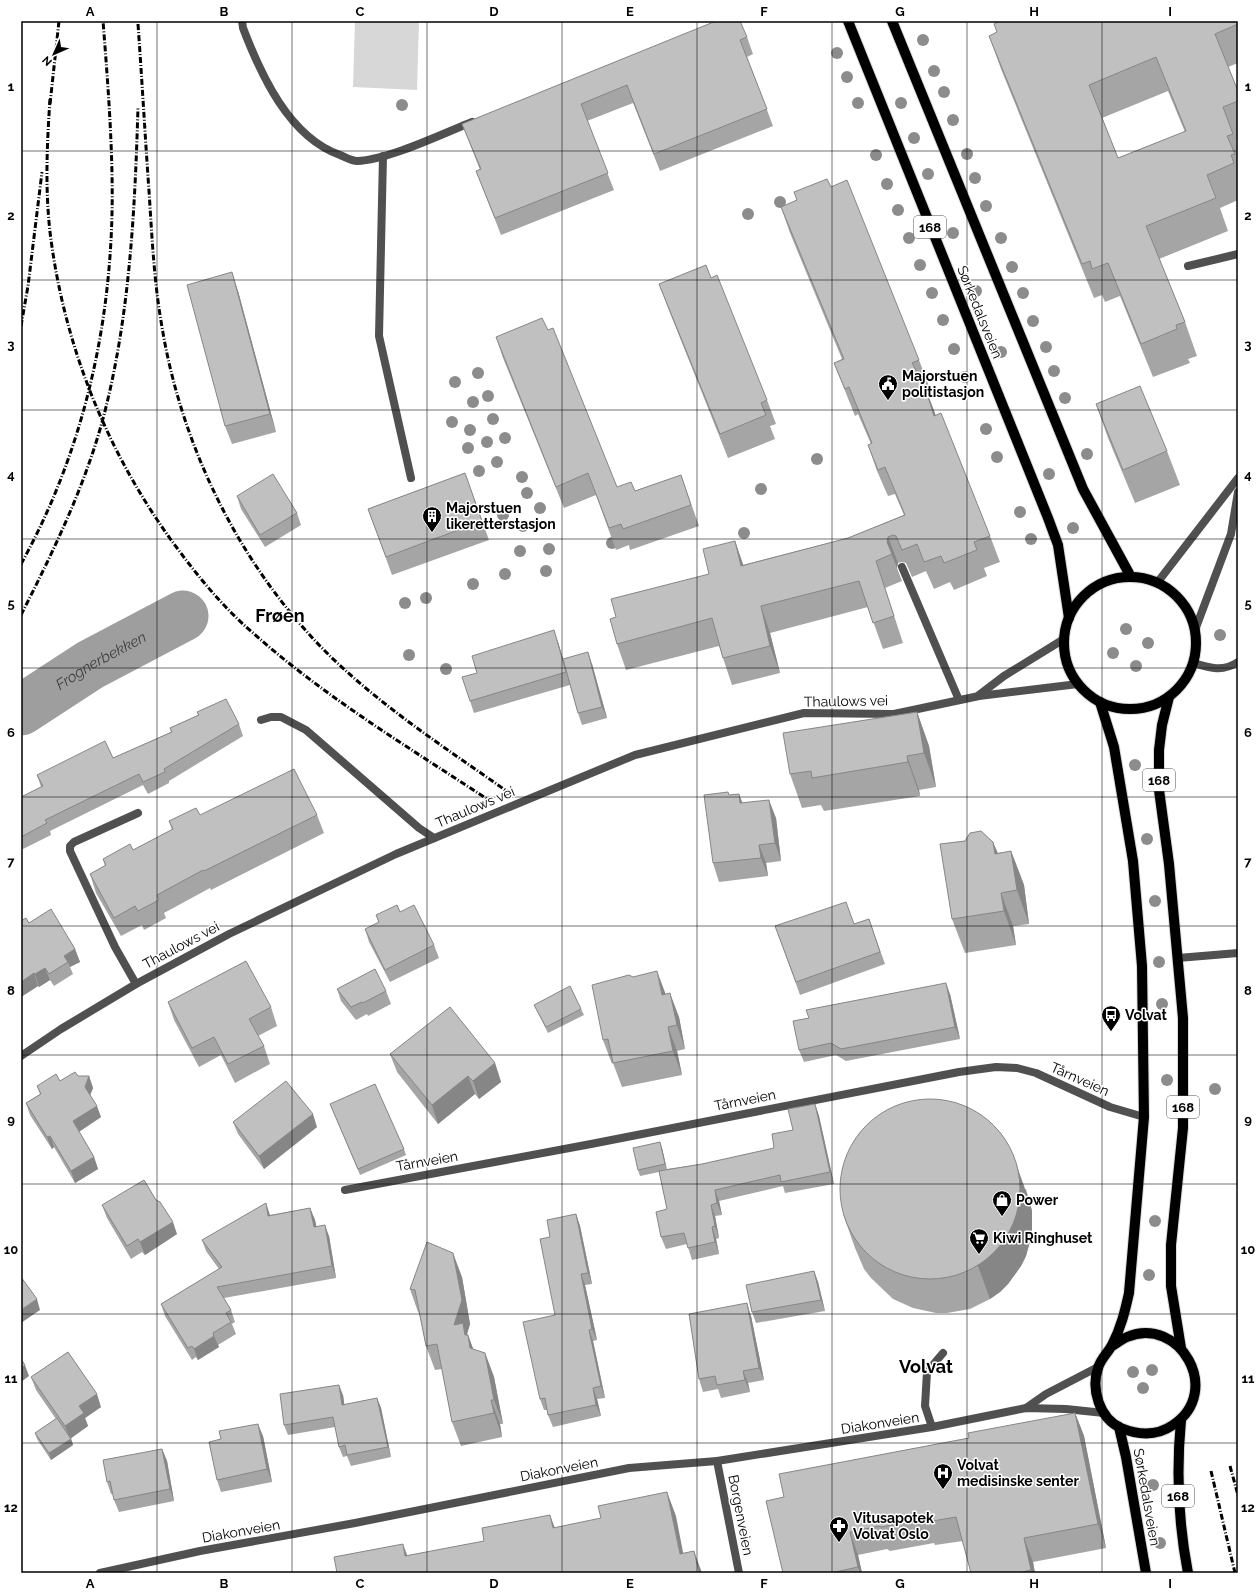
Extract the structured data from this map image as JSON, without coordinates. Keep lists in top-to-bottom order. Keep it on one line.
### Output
{"streets":{"main road":["168","Sørkedalsveien"],"street":["Thaulows vei","Tårnveien","Diakonveien","Borgenveien"]},"crossings":[["168","Sørkedalsveien"],["168","Thaulows vei"],["168","Diakonveien"],["Sørkedalsveien","Thaulows vei"],["Sørkedalsveien","Diakonveien"],["Diakonveien","Borgenveien"]],"districts":["Frøen","Volvat"],"water":["Frognerbekken"],"places":{"public building":["Majorstuen politistasjon"],"building":["Majorstuen likeretterstasjon"],"bus stop":["Volvat"],"shop":["Power"],"supermarket":["Kiwi Ringhuset"],"hospital":["Volvat medisinske senter"],"pharmacy":["Vitusapotek Volvat Oslo"]},"north":"bottom left","grid":{"columns":["A","B","C","D","E","F","G","H","I"],"rows":["1","2","3","4","5","6","7","8","9","10","11","12"]}}
